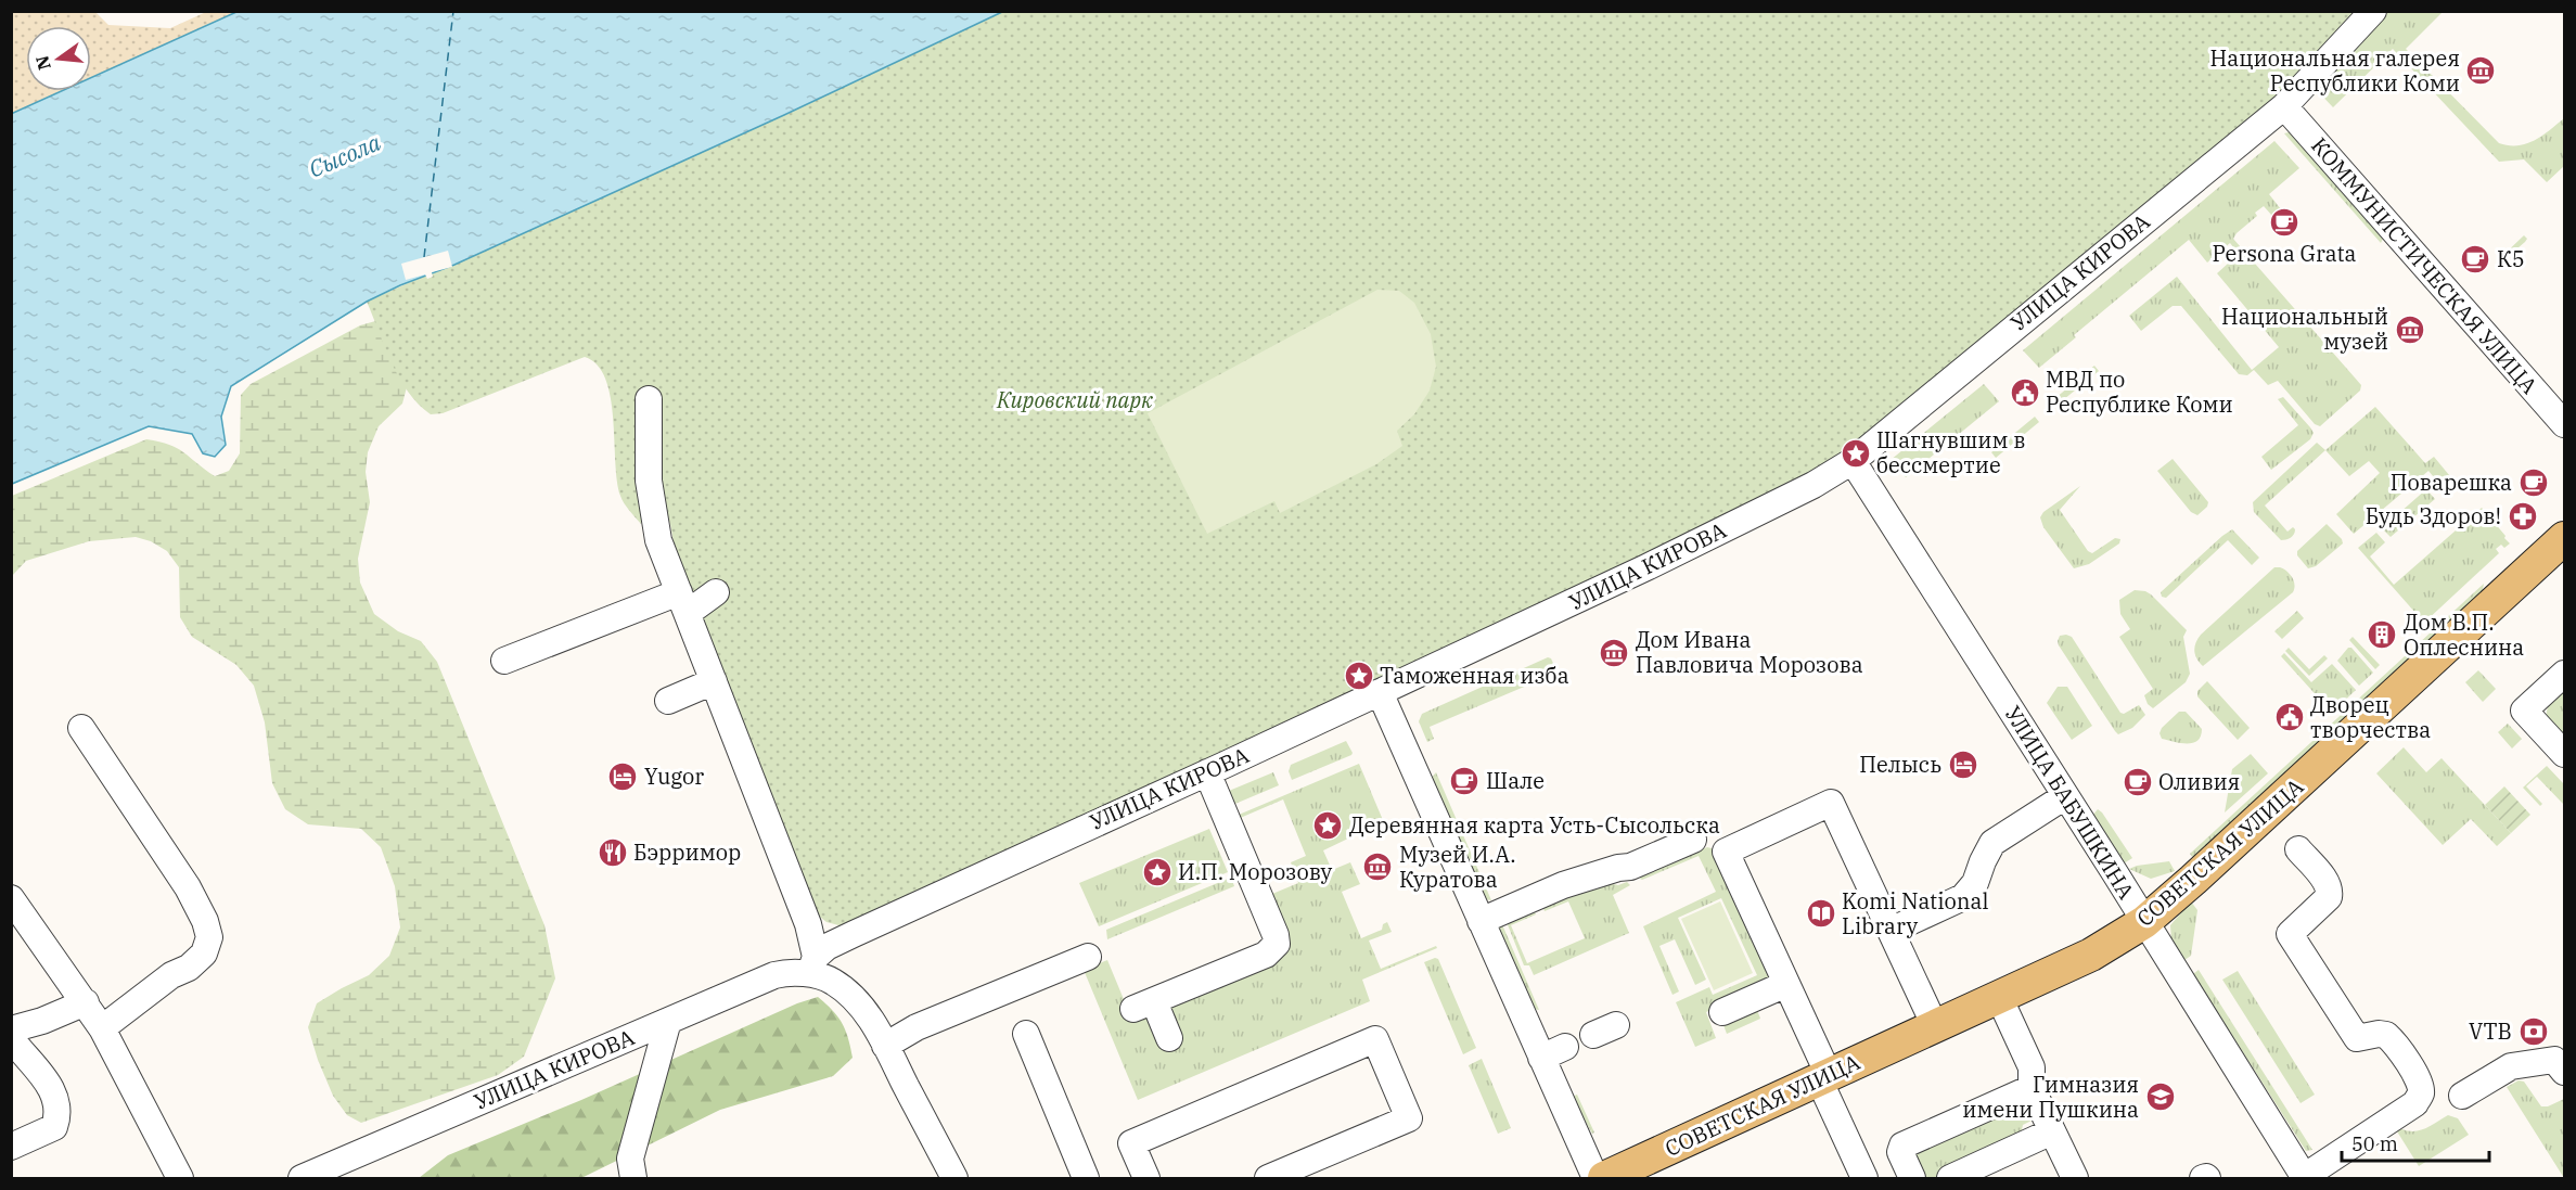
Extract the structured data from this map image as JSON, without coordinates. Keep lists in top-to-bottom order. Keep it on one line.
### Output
{"streets":{"main road":["СОВЕТСКАЯ УЛИЦА"],"street":["КОММУНИСТИЧЕСКАЯ УЛИЦА","УЛИЦА КИРОВА","УЛИЦА БАБУШКИНА"]},"crossings":[["КОММУНИСТИЧЕСКАЯ УЛИЦА","УЛИЦА КИРОВА"],["УЛИЦА КИРОВА","УЛИЦА БАБУШКИНА"],["УЛИЦА БАБУШКИНА","СОВЕТСКАЯ УЛИЦА"]],"water":["Сысола"],"parks":["Кировский парк"],"places":{"museum":["Национальная галерея Республики Коми","Национальный музей","Дом Ивана Павловича Морозова","Музей И.А. Куратова"],"cafe":["Persona Grata","К5","Поварешка","Шале","Оливия"],"public building":["МВД по Республике Коми","Дворец творчества"],"place":["Шагнувшим в бессмертие","Таможенная изба","Деревянная карта Усть-Сысольска","И.П. Морозову"],"pharmacy":["Будь Здоров!"],"building":["Дом В.П. Оплеснина"],"hotel":["Пелысь","Yugor"],"restaurant":["Бэрримор"],"library":["Komi National Library"],"bank":["VTB"],"school or university":["Гимназия имени Пушкина"]},"scale_bar":"50 m","north":"left"}
